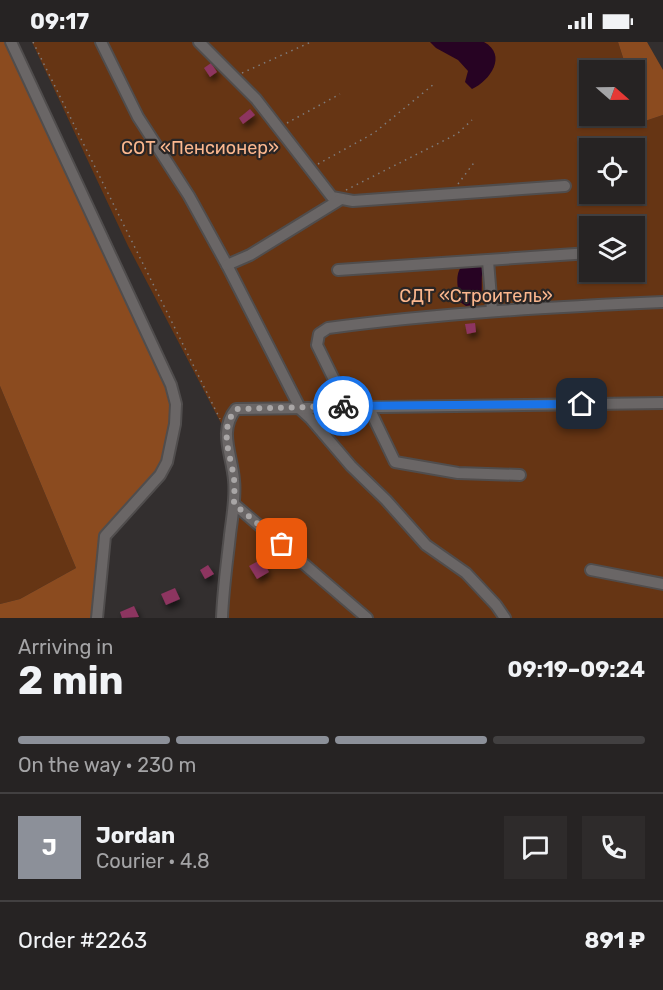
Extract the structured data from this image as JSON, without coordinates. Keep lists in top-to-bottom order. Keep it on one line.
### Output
{"parks":["СОТ «Пенсионер»","СДТ «Строитель»"],"north":"right","page":{"status":"09:17","heading":["2 min","Arriving in","09:19–09:24"],"panel":["Jordan","Courier · 4.8","Order #2263","891 ₽"],"bar":"On the way · 230 m","round":"J"}}
